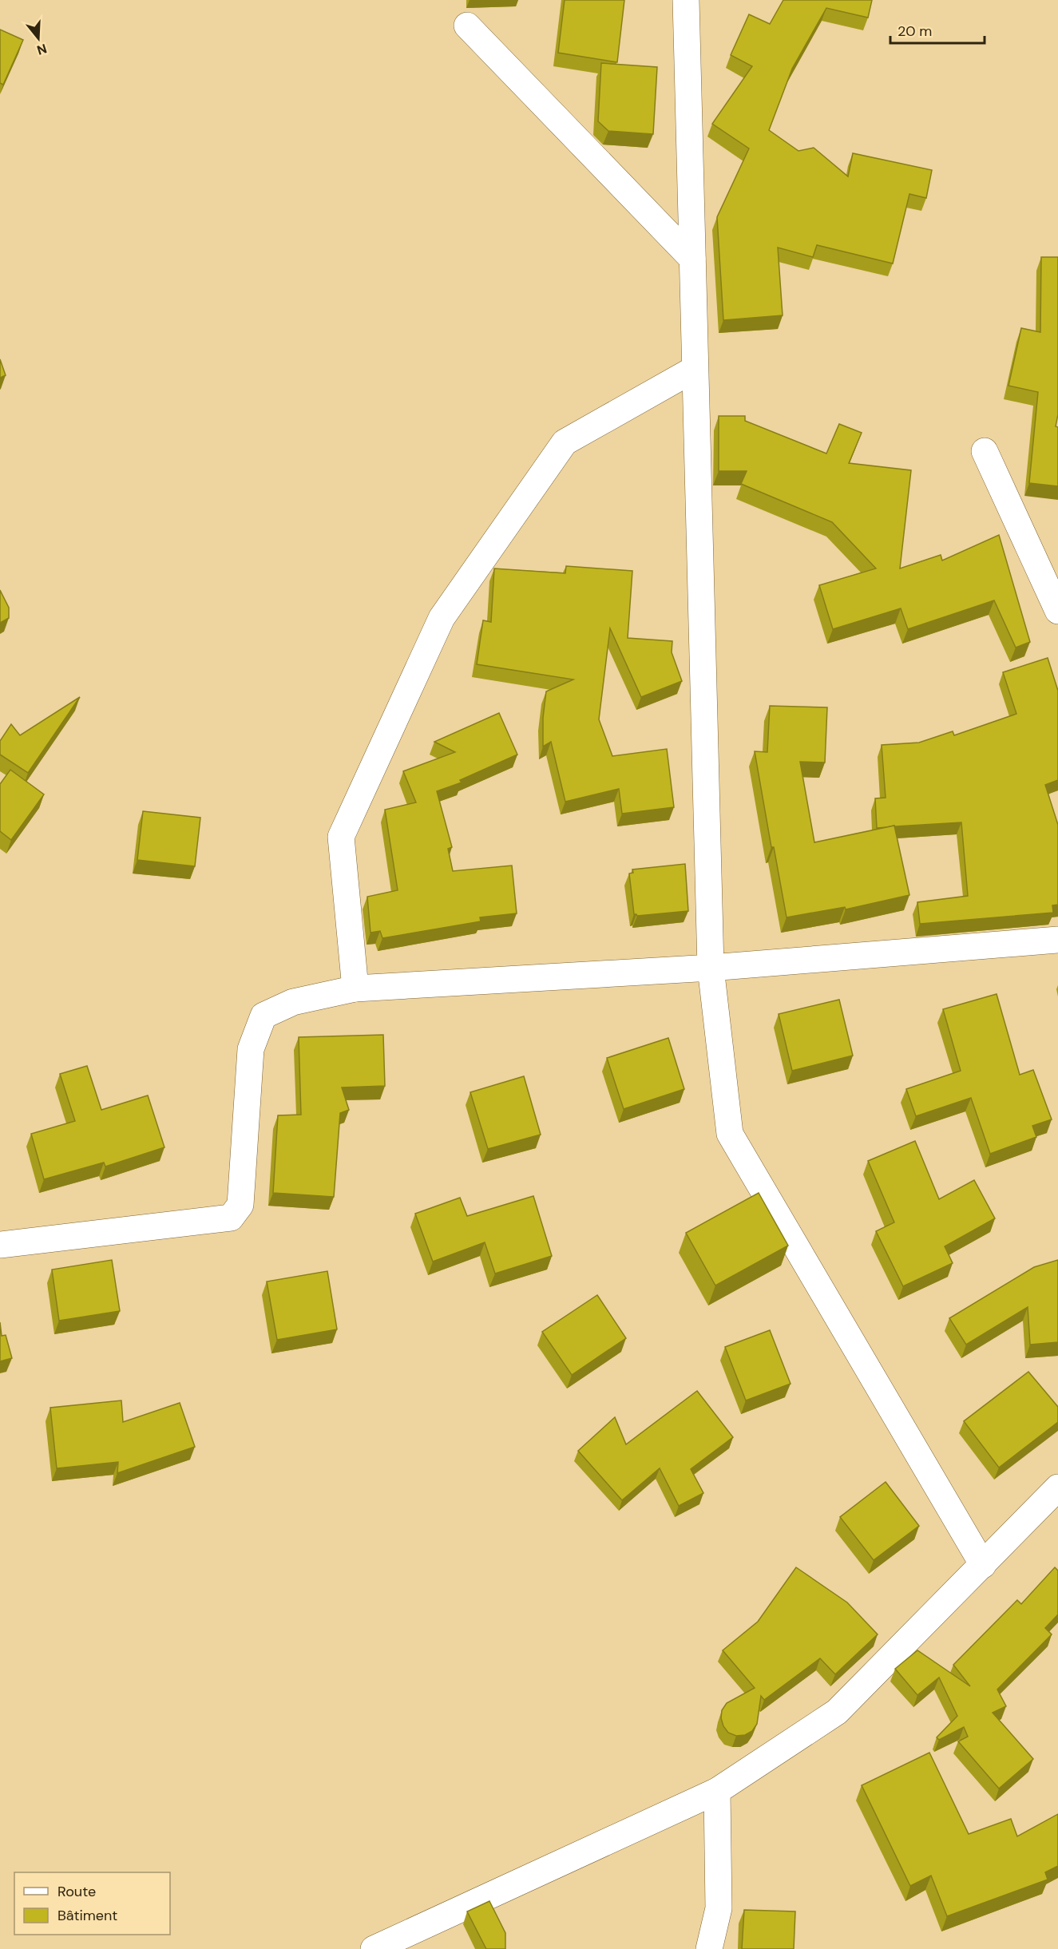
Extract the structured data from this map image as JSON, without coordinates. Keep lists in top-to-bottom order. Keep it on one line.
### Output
{"legend":["Route","Bâtiment"],"scale_bar":"20 m","north":"bottom"}
